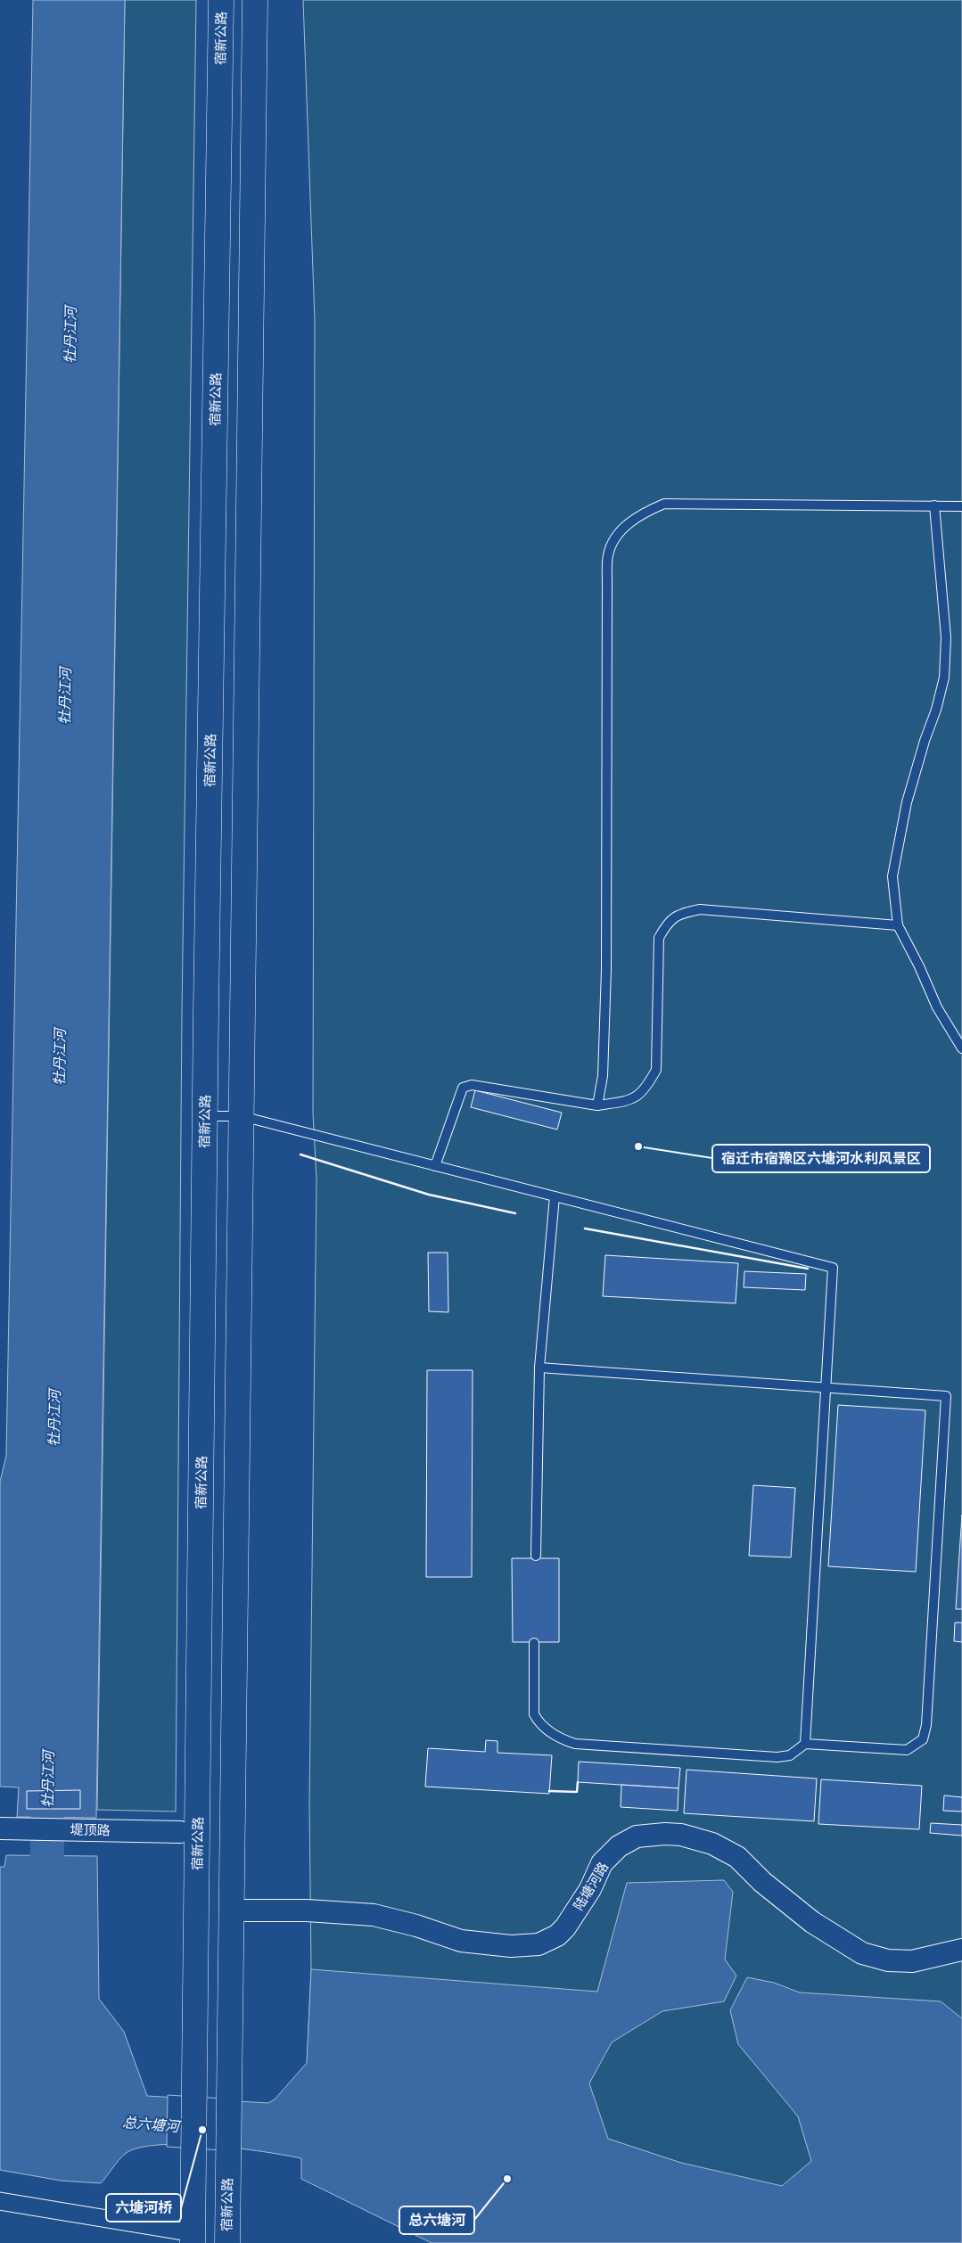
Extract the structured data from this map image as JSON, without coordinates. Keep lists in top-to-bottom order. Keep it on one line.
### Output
{"streets":{"highway":["宿新公路"],"street":["堤顶路","陆塘河路"]},"crossings":[["宿新公路","陆塘河路"]],"water":["牡丹江河","总六塘河"],"places":["宿迁市宿豫区六塘河水利风景区","六塘河桥","总六塘河"]}
